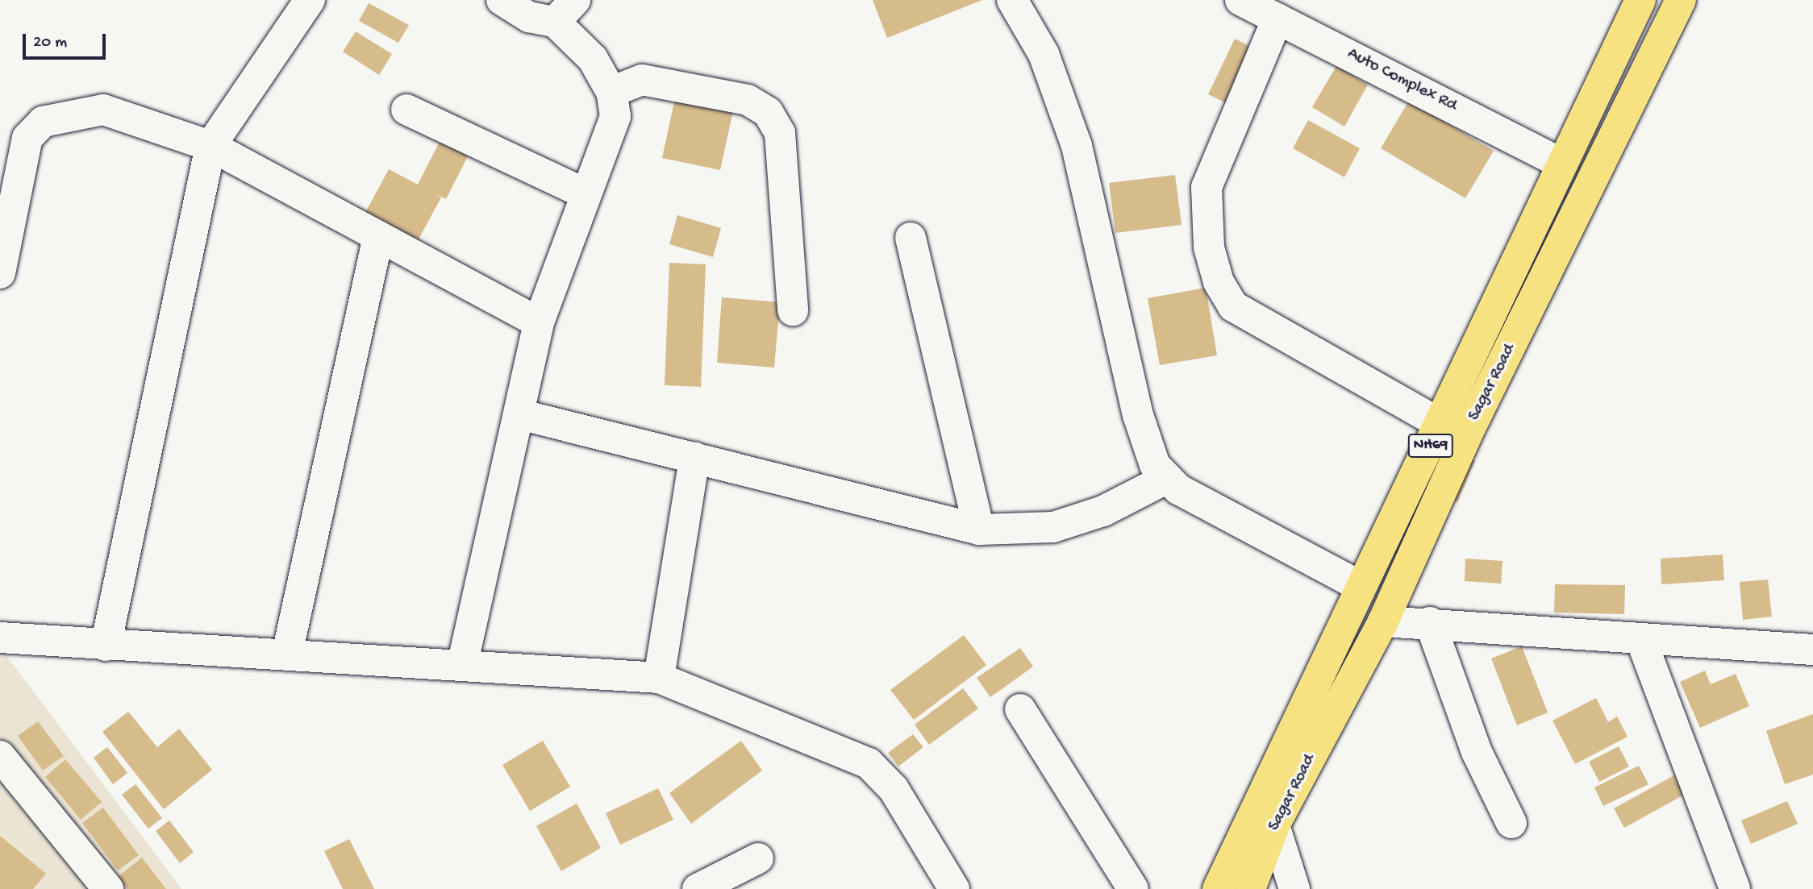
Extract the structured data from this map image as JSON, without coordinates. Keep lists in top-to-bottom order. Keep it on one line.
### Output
{"streets":{"highway":["Sagar Road","NH69"],"street":["Auto Complex Rd"]},"crossings":[["Auto Complex Rd","Sagar Road"]],"scale_bar":"20 m"}
